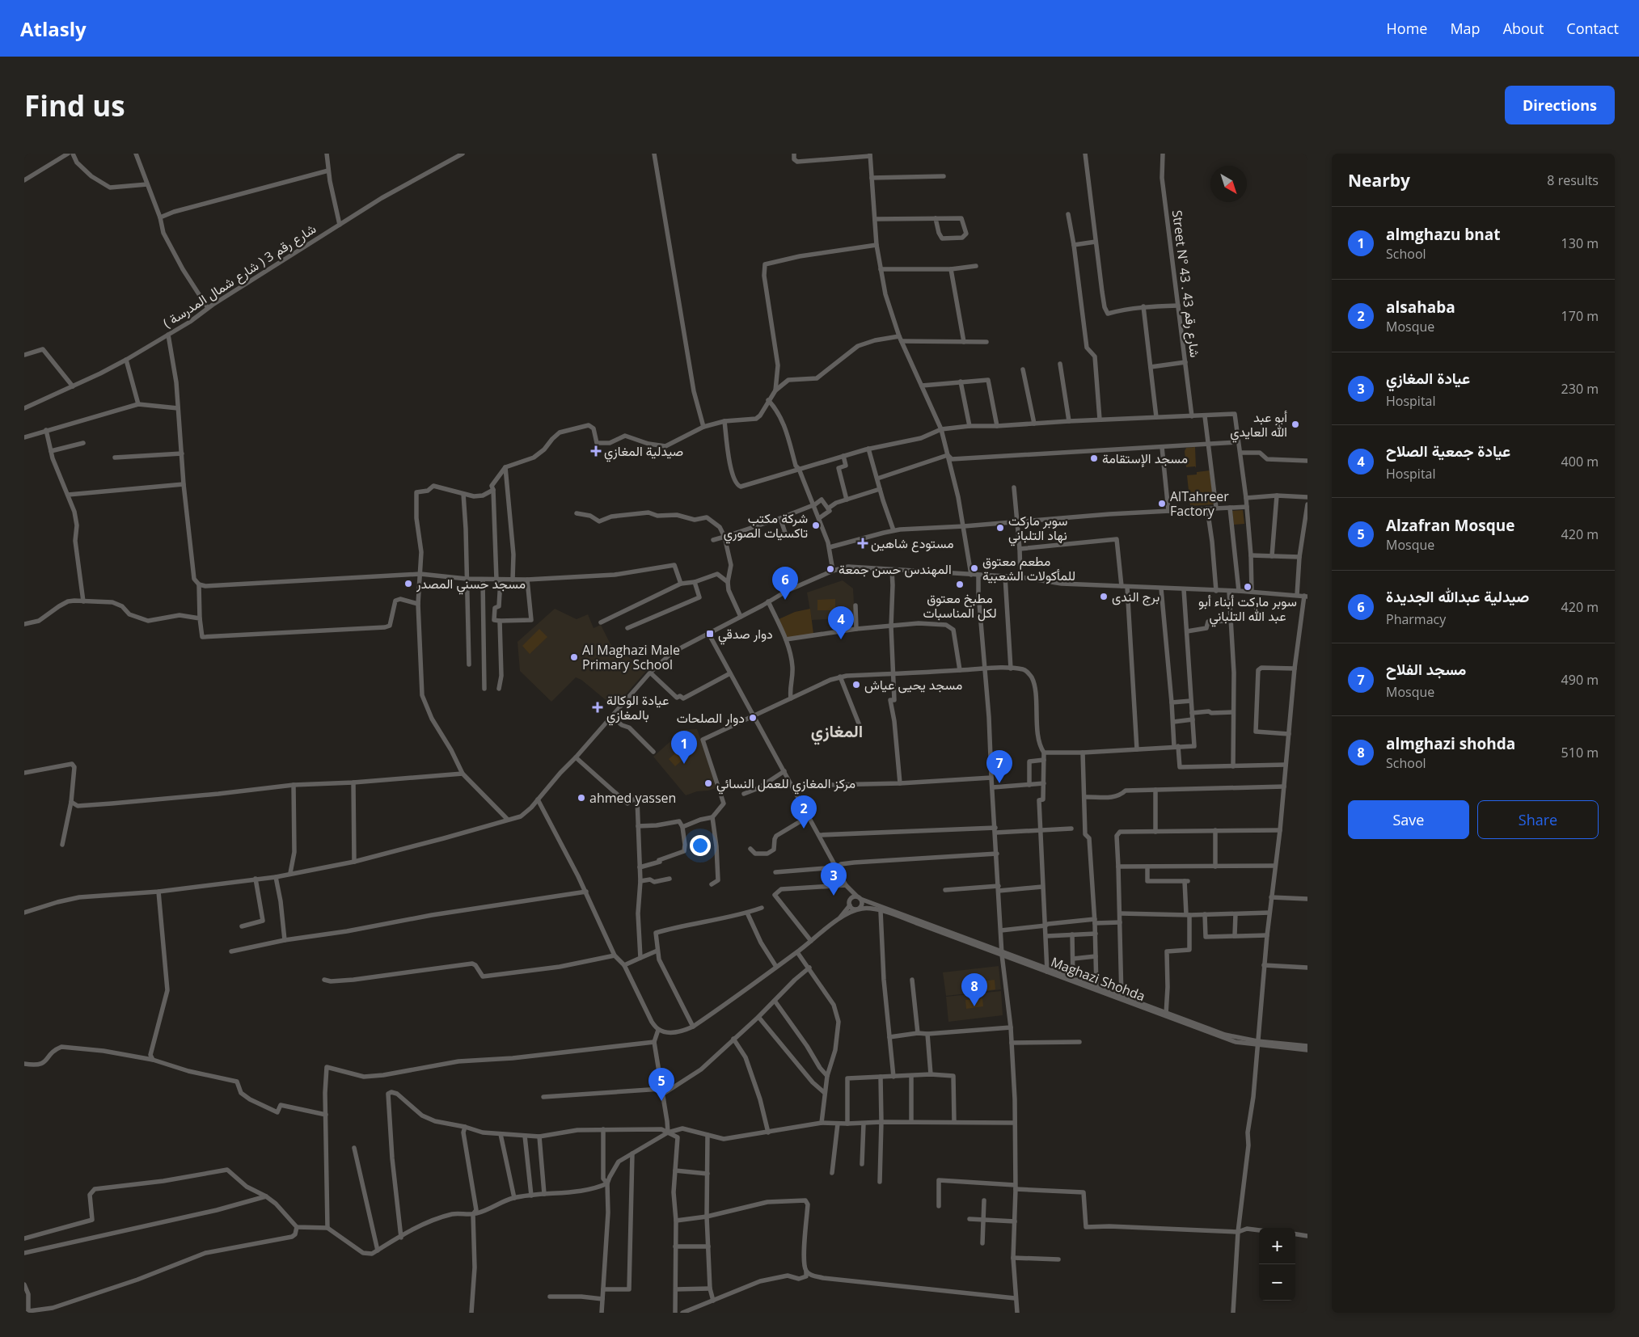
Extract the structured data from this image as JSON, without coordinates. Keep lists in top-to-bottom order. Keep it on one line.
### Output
{"streets":{"street":["شارع رقم 3 ( شارع شمال المدرسة )","Street N° 43 . شارع رقم 43","Maghazi Shohda"]},"districts":["المغازي"],"places":{"other":["أبو عبد الله العايدي","مسجد الإستقامة","AlTahreer Factory","شركة مكتب تاكسيات الصوري","سوبر ماركت نهاد التلباني","مطعم معتوق للمأكولات الشعبية","المهندس حسن جمعة","مسجد حسني المصدر","مطبخ معتوق لكل المناسبات","سوبر ماركت أبناء أبو عبد الله التلباني","برج الندى","Al Maghazi Male Primary School","مسجد يحيى عياش","دوار الصلحات","مركز المغازي للعمل النسائي","ahmed yassen"],"health":["صيدلية المغازي","مستودع شاهين","عيادة الوكالة بالمغازي"],"transit":["دوار صدقي"]},"north":"bottom right","page":{"header":"Atlasly","nav":["Home","Map","About","Contact"],"buttons":["Directions",["Save","Share"]],"title":"Find us","heading":["Nearby","8 results"],"list":[{"mark":"1","name":"almghazu bnat","note":"School","value":"130 m"},{"mark":"2","name":"alsahaba","note":"Mosque","value":"170 m"},{"mark":"3","name":"عيادة المغازي","note":"Hospital","value":"230 m"},{"mark":"4","name":"عيادة جمعية الصلاح","note":"Hospital","value":"400 m"},{"mark":"5","name":"Alzafran Mosque","note":"Mosque","value":"420 m"},{"mark":"6","name":"صيدلية عبدالله الجديدة","note":"Pharmacy","value":"420 m"},{"mark":"7","name":"مسجد الفلاح","note":"Mosque","value":"490 m"},{"mark":"8","name":"almghazi shohda","note":"School","value":"510 m"}],"pins":["6","4","1","7","2","3","8","5"],"map_buttons":["+","−"]}}
